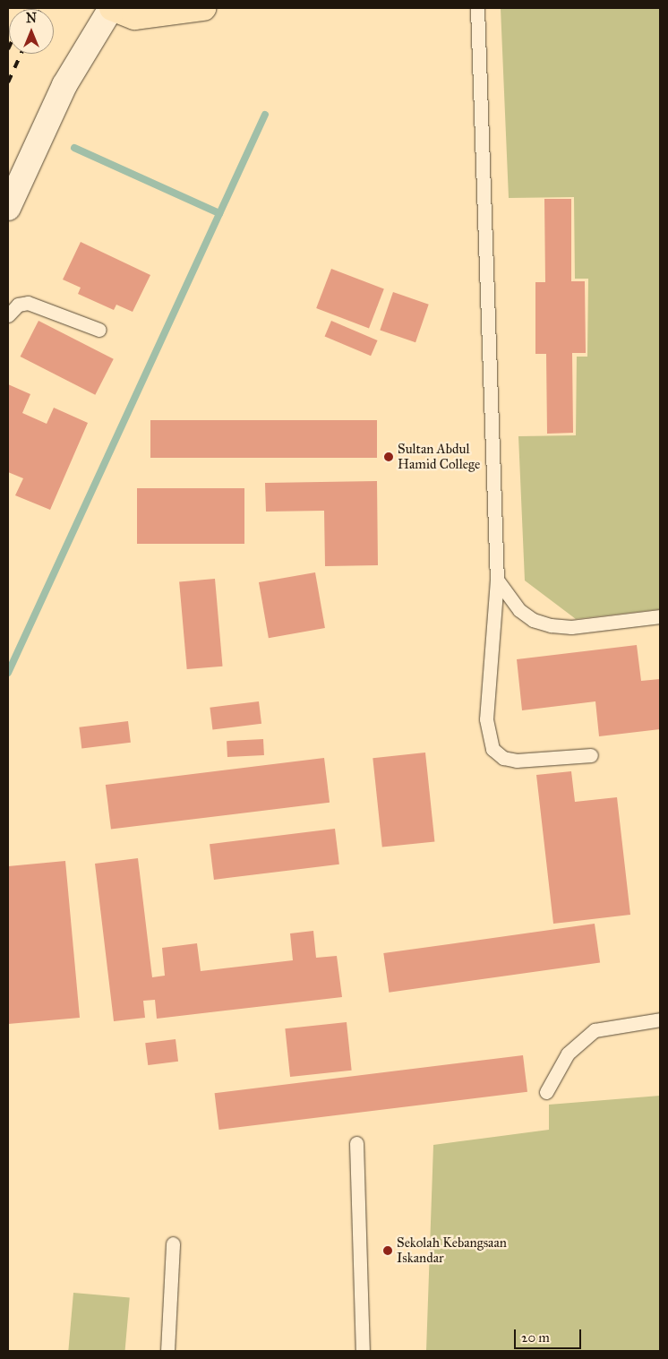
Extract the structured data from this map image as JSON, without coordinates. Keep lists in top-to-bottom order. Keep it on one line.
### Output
{"places":["Sultan Abdul Hamid College","Sekolah Kebangsaan Iskandar"],"scale_bar":"20 m","north":"top"}
